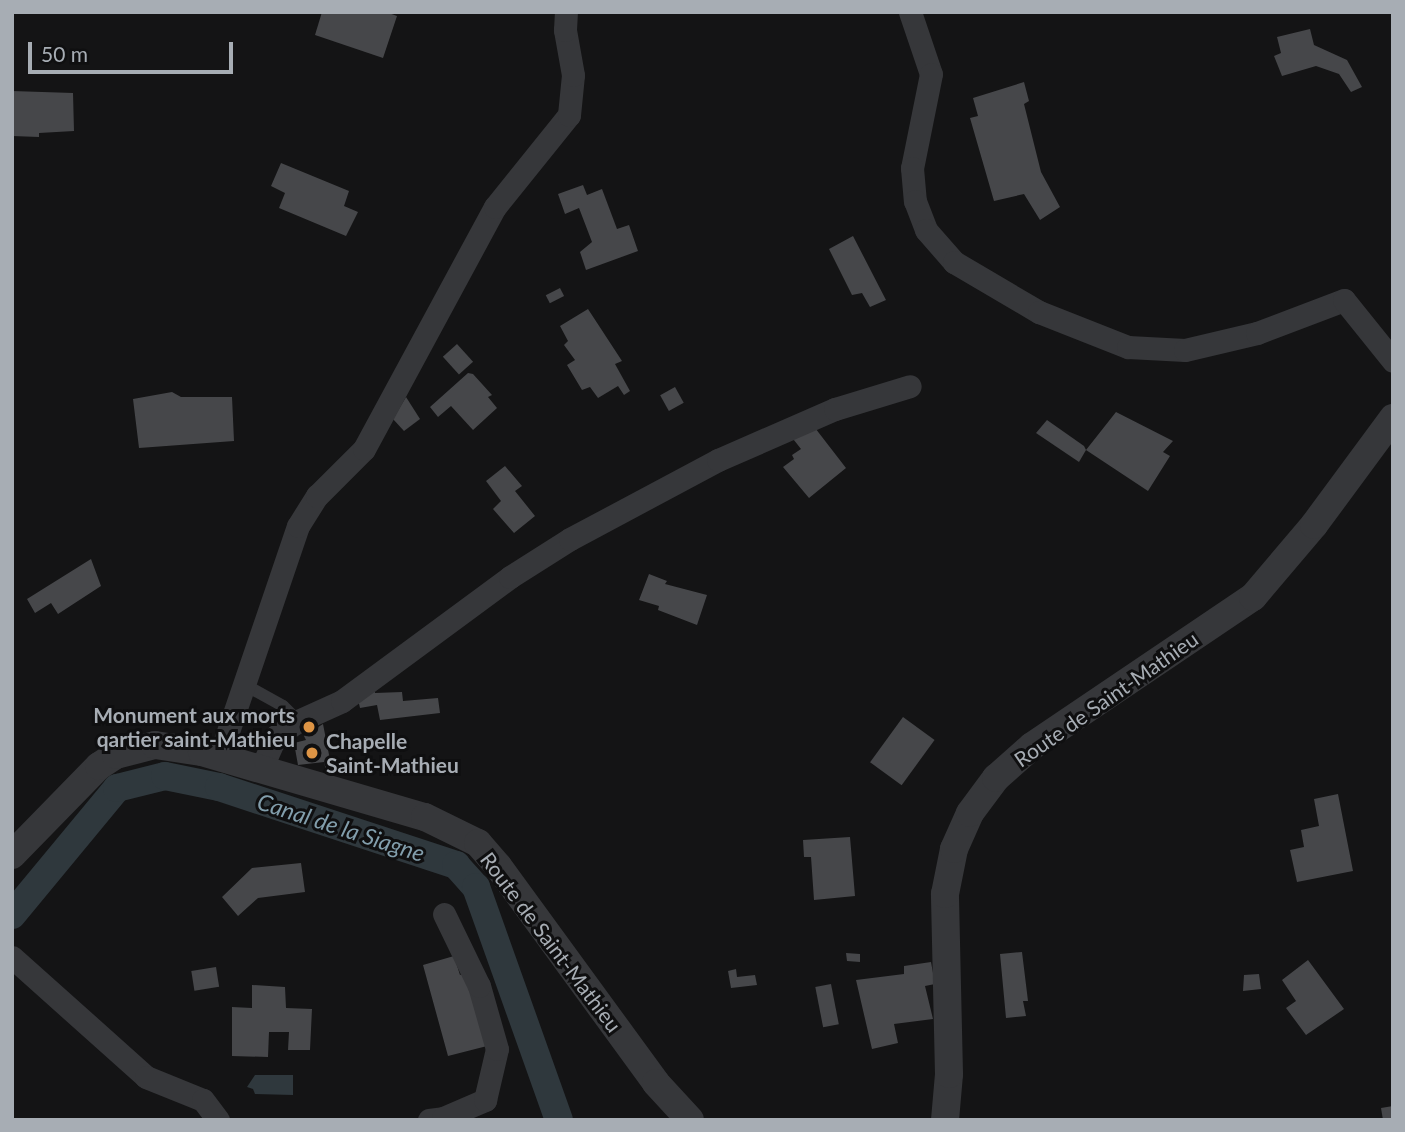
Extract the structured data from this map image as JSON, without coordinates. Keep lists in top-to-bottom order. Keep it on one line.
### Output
{"streets":{"street":["Route de Saint-Mathieu"]},"water":["Canal de la Siagne"],"places":["Monument aux morts qartier saint-Mathieu","Chapelle Saint-Mathieu"],"scale_bar":"50 m"}
